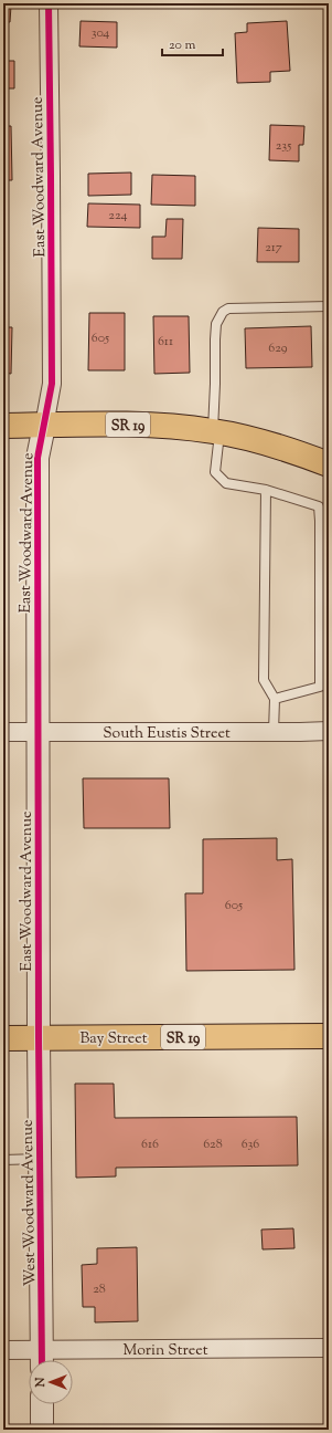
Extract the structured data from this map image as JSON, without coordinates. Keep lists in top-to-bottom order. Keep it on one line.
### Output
{"streets":{"main road":["SR 19","Bay Street"],"street":["East Woodward Avenue","South Eustis Street","West Woodward Avenue","Morin Street"]},"crossings":[["East Woodward Avenue","SR 19"],["East Woodward Avenue","South Eustis Street"],["East Woodward Avenue","Bay Street"],["East Woodward Avenue","West Woodward Avenue"],["Bay Street","West Woodward Avenue"],["West Woodward Avenue","Morin Street"]],"house_numbers":["304","235","224","217","605","611","629","605","616","628","636","28"],"scale_bar":"20 m","north":"left"}
